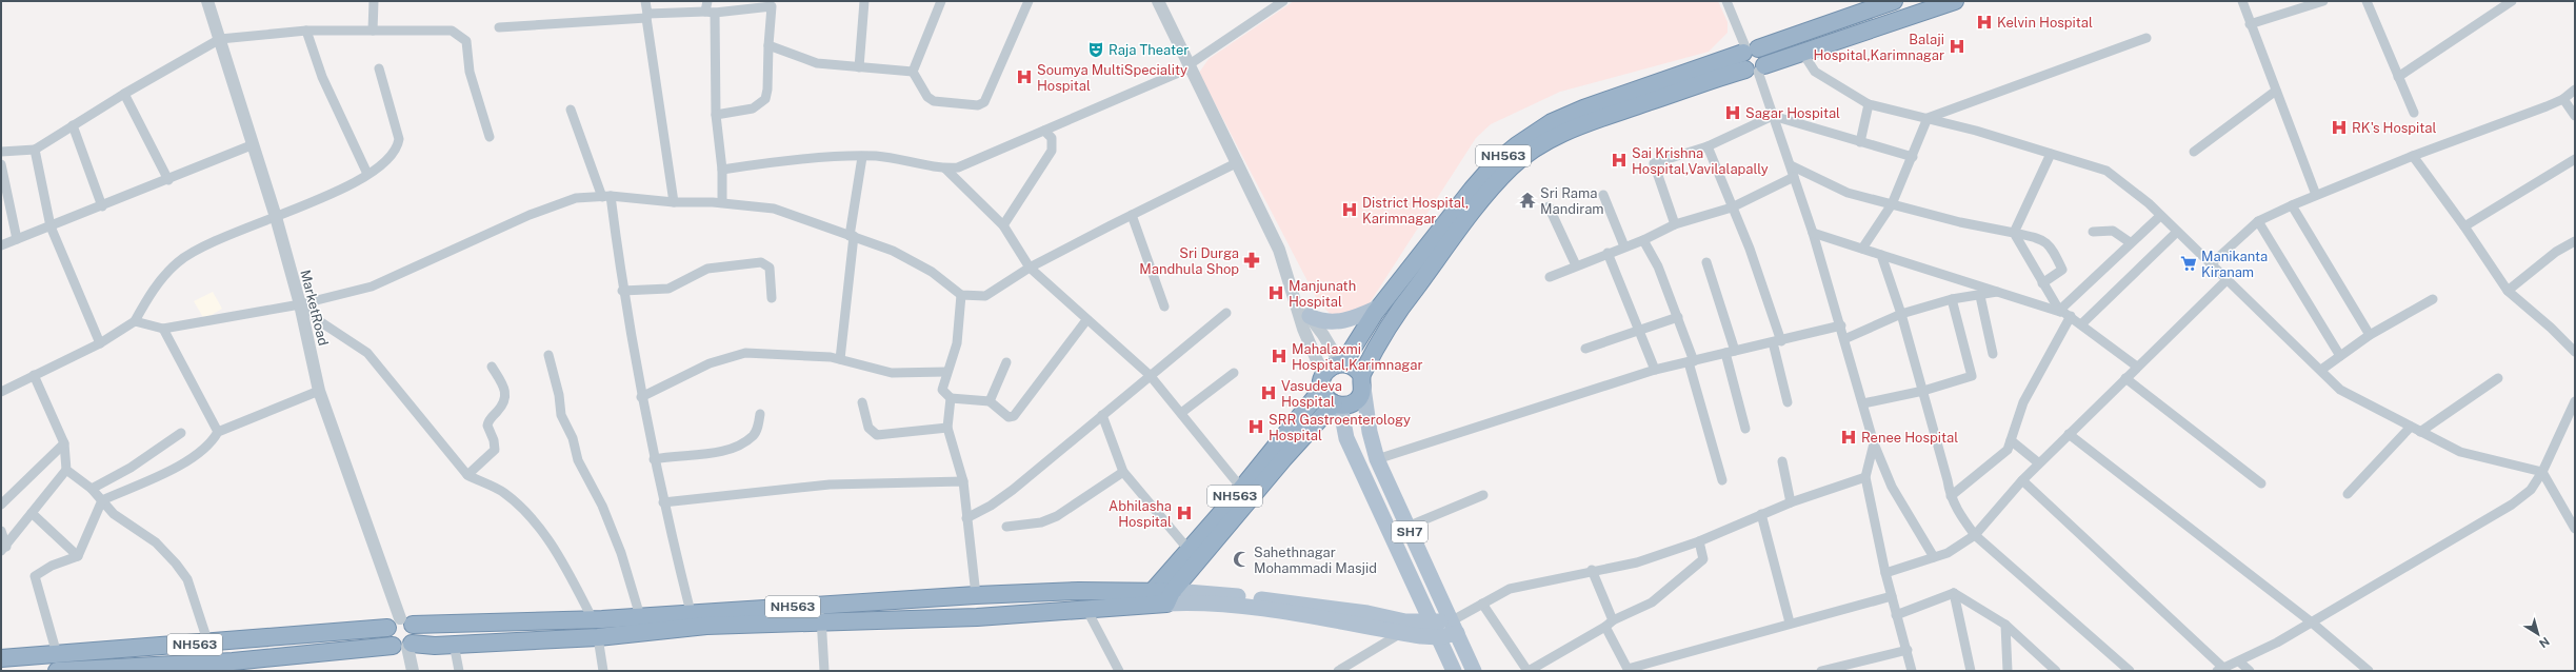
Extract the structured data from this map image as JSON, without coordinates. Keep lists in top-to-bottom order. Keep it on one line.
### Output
{"streets":{"highway":["NH563"],"main road":["SH7"],"street":["MarketRoad"]},"crossings":[["NH563","MarketRoad"],["NH563","SH7"]],"places":{"hospital":["Kelvin Hospital","Balaji Hospital,Karimnagar","Soumya MultiSpeciality Hospital","Sagar Hospital","RK's Hospital","Sai Krishna Hospital,Vavilalapally","District Hospital, Karimnagar","Manjunath Hospital","Mahalaxmi Hospital,Karimnagar","Vasudeva Hospital","SRR Gastroenterology Hospital","Renee Hospital","Abhilasha Hospital"],"theatre":["Raja Theater"],"temple":["Sri Rama Mandiram"],"pharmacy":["Sri Durga Mandhula Shop"],"supermarket":["Manikanta Kiranam"],"mosque":["Sahethnagar Mohammadi Masjid"]},"north":"bottom right"}
